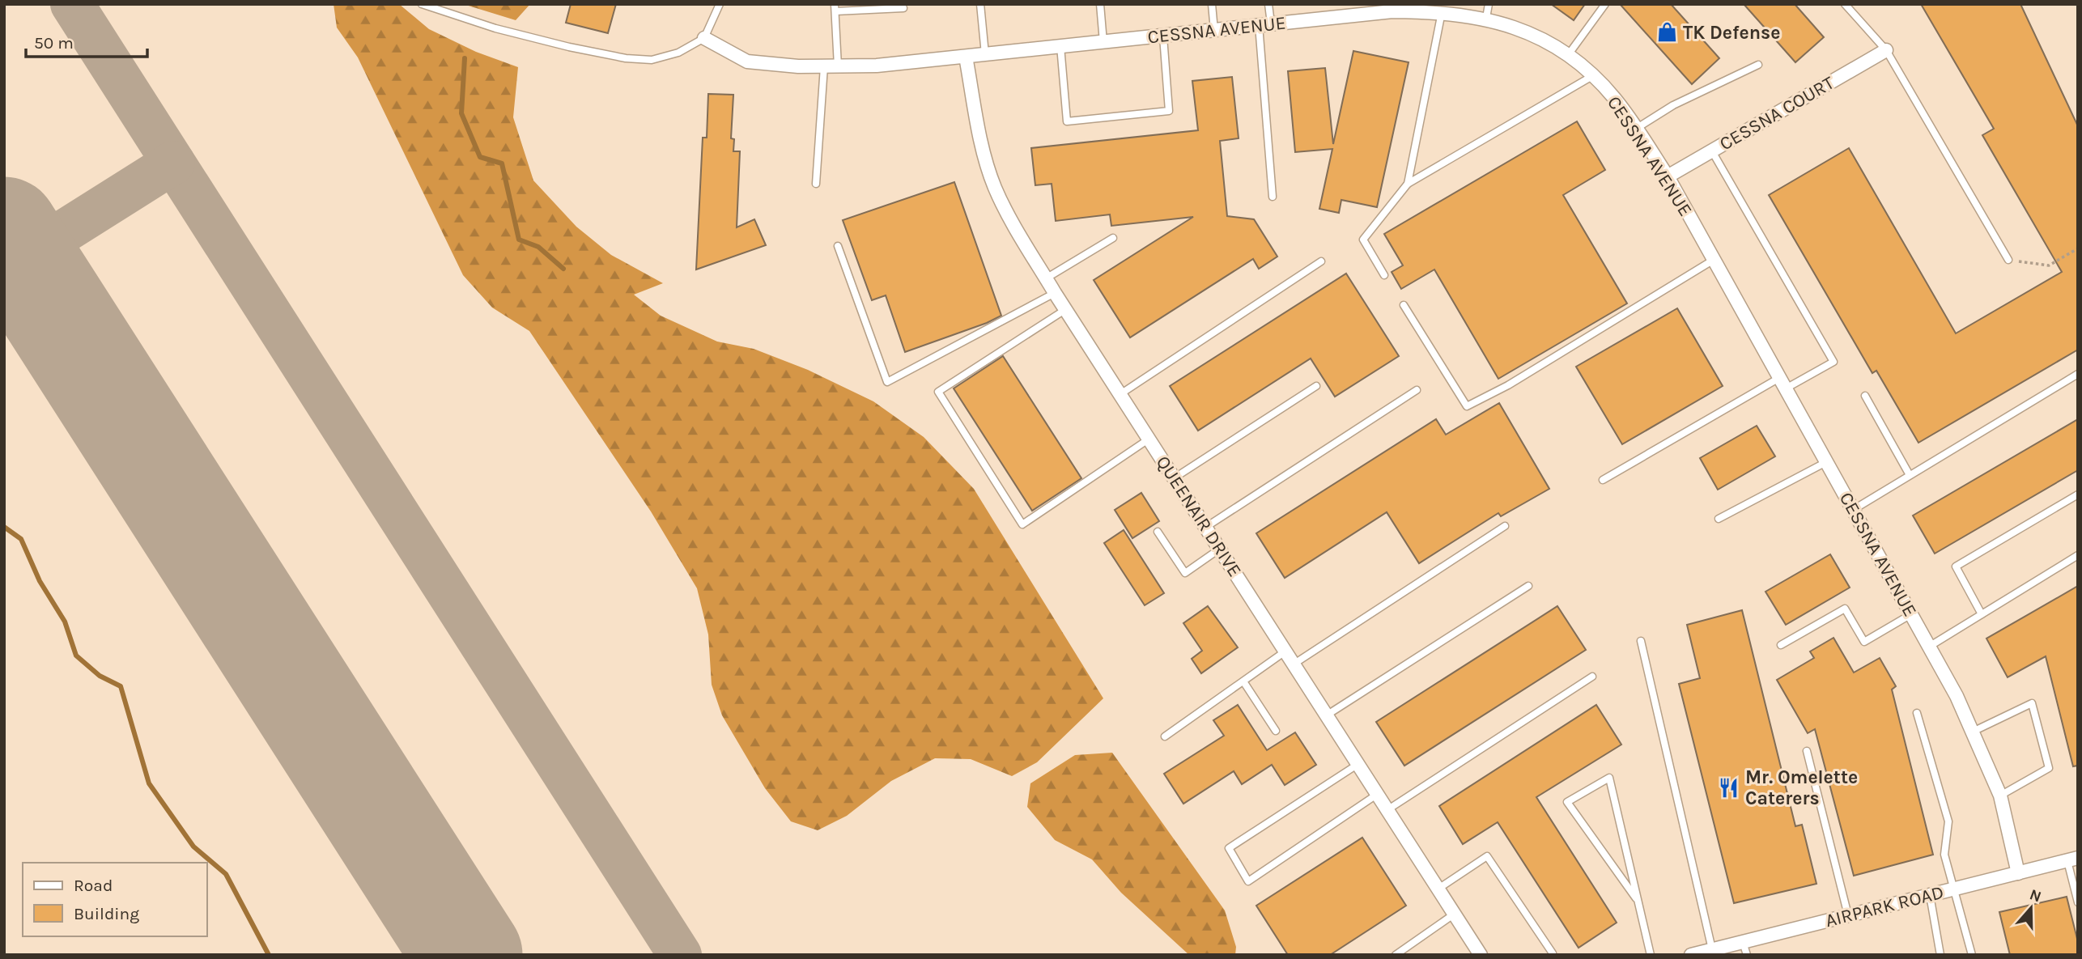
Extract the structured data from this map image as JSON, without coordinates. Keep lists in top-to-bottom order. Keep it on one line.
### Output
{"streets":{"street":["CESSNA AVENUE","CESSNA COURT","QUEENAIR DRIVE","AIRPARK ROAD"]},"crossings":[["CESSNA AVENUE","CESSNA COURT"],["CESSNA AVENUE","QUEENAIR DRIVE"],["CESSNA AVENUE","AIRPARK ROAD"]],"places":{"shop":["TK Defense"],"restaurant":["Mr. Omelette Caterers"]},"legend":["Road","Building"],"scale_bar":"50 m","north":"top"}
